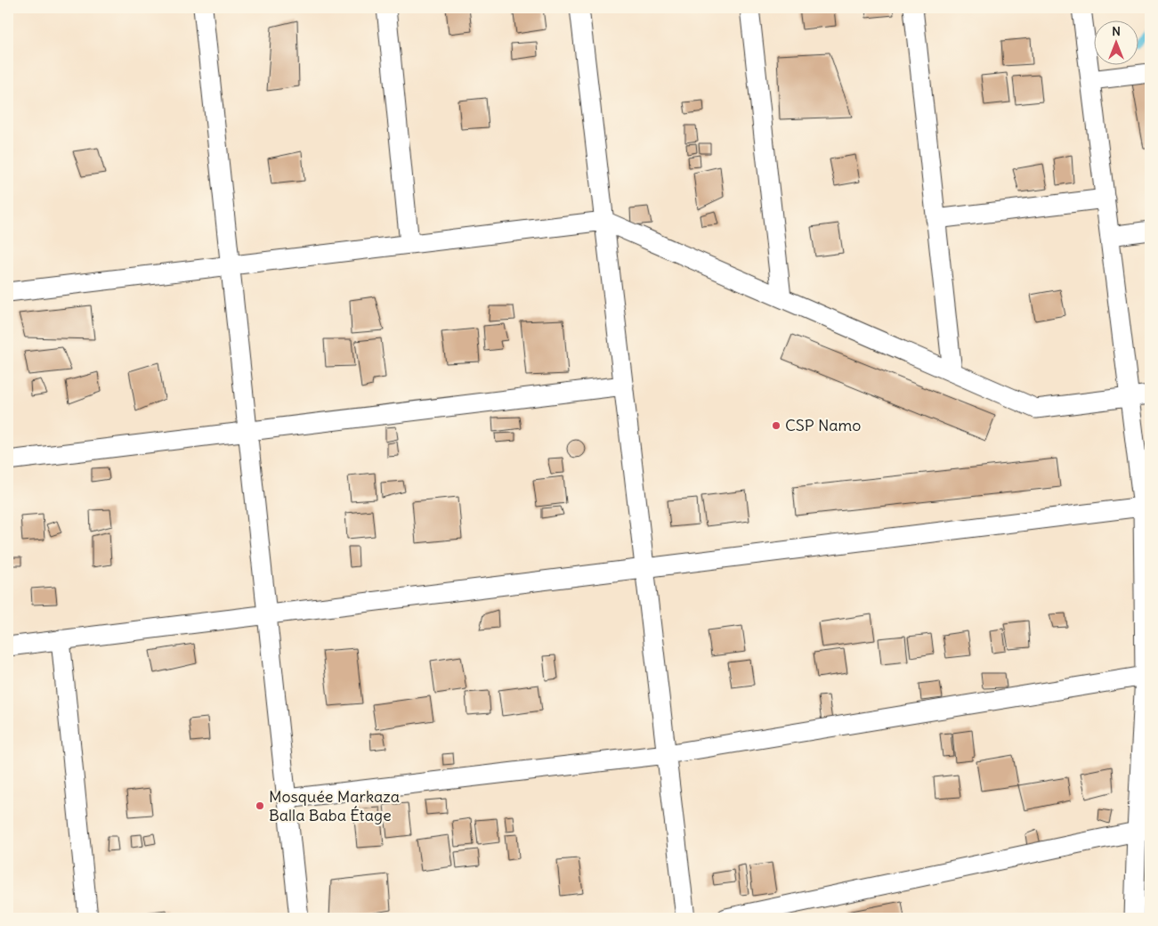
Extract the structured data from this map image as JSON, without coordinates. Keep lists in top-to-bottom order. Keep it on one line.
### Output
{"places":["CSP Namo","Mosquée Markaza Balla Baba Étage"],"north":"top"}
